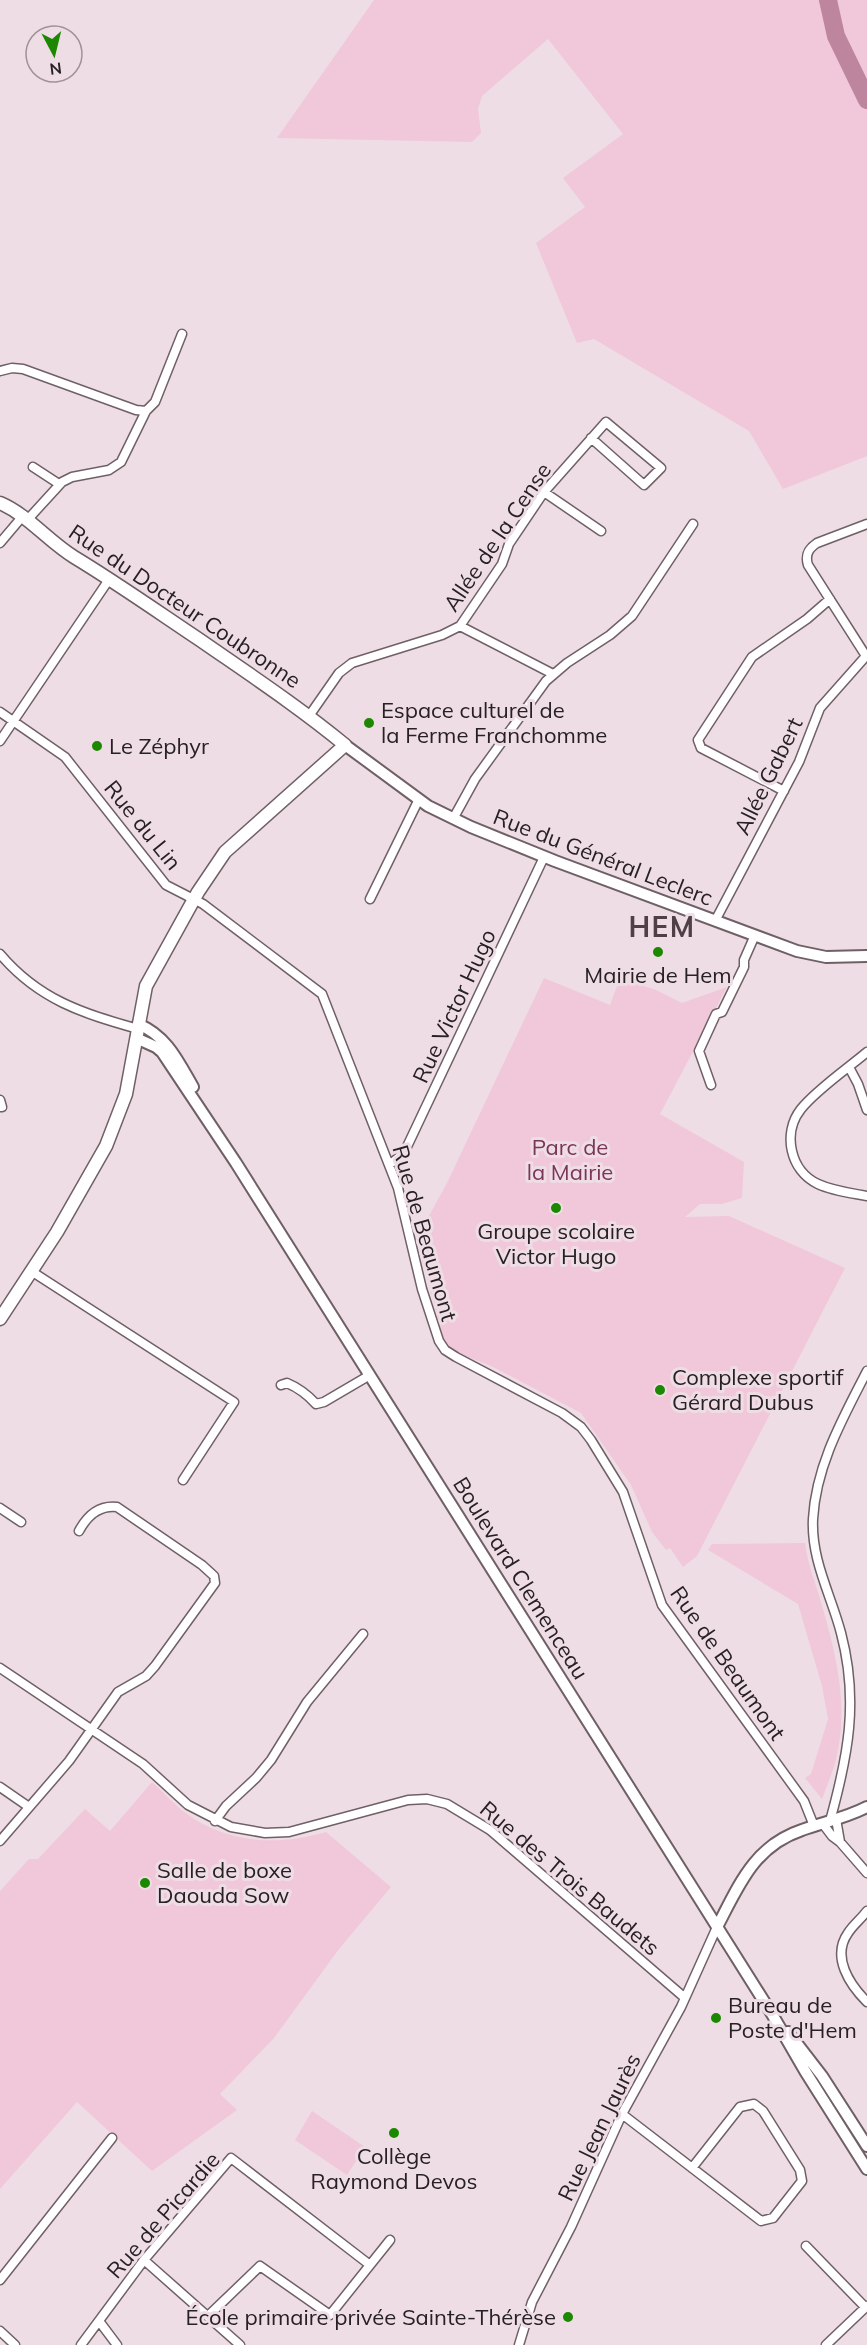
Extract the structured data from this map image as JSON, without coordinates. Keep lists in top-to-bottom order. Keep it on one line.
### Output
{"streets":{"main road":["Rue du Docteur Coubronne"],"street":["Allée de la Cense","Allée Gabert","Rue du Lin","Rue du Général Leclerc","Rue Victor Hugo","Rue de Beaumont","Boulevard Clemenceau","Rue des Trois Baudets","Rue Jean Jaurès","Rue de Picardie"]},"crossings":[["Allée de la Cense","Rue du Docteur Coubronne"],["Rue du Docteur Coubronne","Rue du Général Leclerc"],["Allée Gabert","Rue du Général Leclerc"],["Rue du Lin","Rue de Beaumont"],["Rue du Général Leclerc","Rue Victor Hugo"],["Rue Victor Hugo","Rue de Beaumont"],["Boulevard Clemenceau","Rue Jean Jaurès"],["Rue des Trois Baudets","Rue Jean Jaurès"]],"districts":["HEM"],"parks":["Parc de la Mairie"],"places":["Espace culturel de la Ferme Franchomme","Le Zéphyr","Mairie de Hem","Groupe scolaire Victor Hugo","Complexe sportif Gérard Dubus","Salle de boxe Daouda Sow","Bureau de Poste d'Hem","Collège Raymond Devos","École primaire privée Sainte-Thérèse"],"north":"bottom"}
